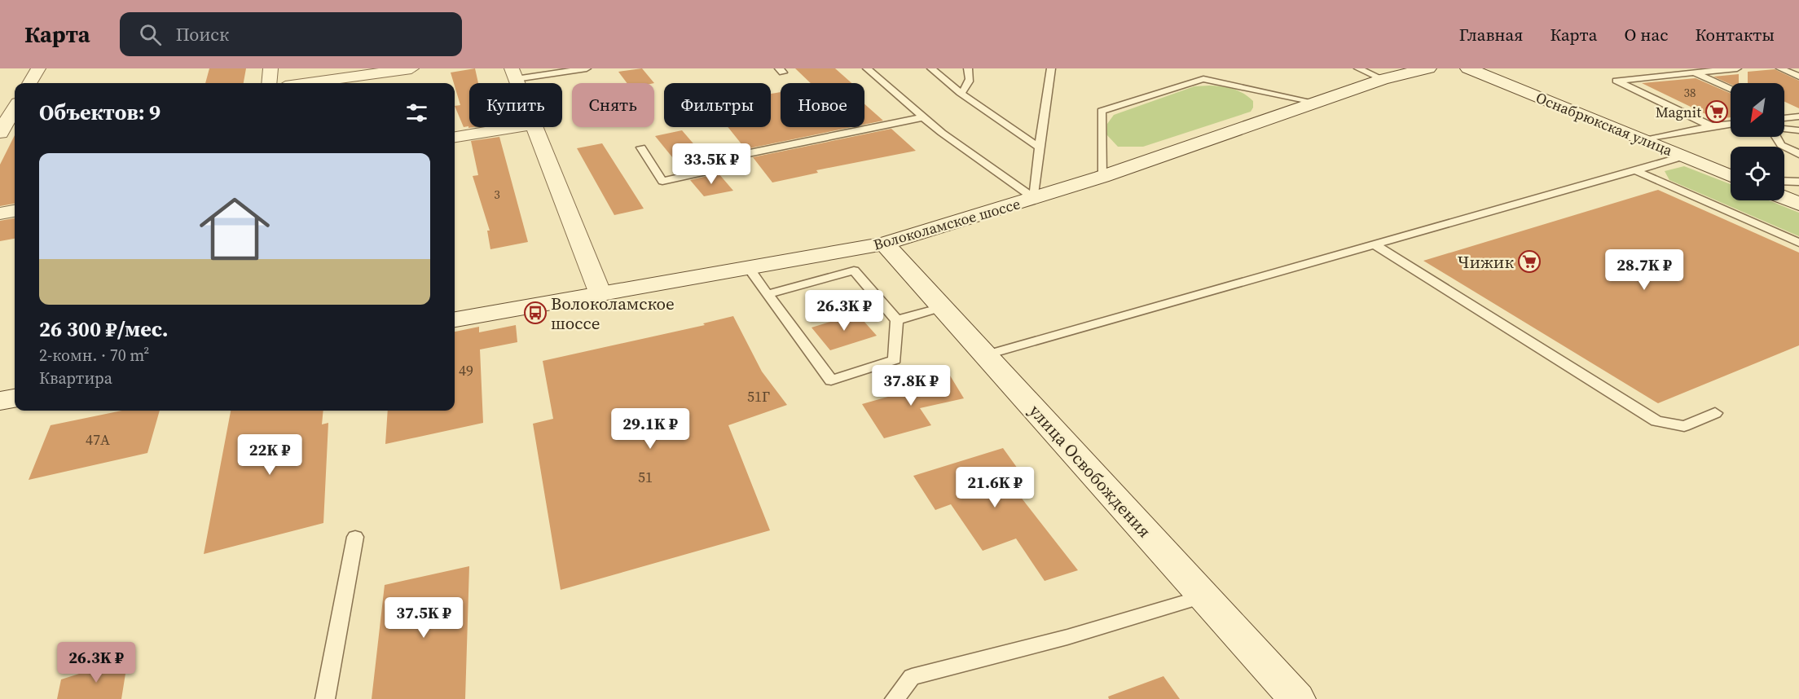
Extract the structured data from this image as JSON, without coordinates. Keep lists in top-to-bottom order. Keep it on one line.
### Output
{"streets":{"main road":["Оснабрюкская улица","Волоколамское шоссе","улица Освобождения"]},"crossings":[["Волоколамское шоссе","улица Освобождения"]],"places":{"supermarket":["Magnit","Чижик"],"bus stop":["Волоколамское шоссе"]},"house_numbers":["38","3","49","51Г","47А","51"],"north":"bottom left","page":{"header":"Карта","search":"Поиск","nav":["Главная","Карта","О нас","Контакты"],"chip":["Купить","Снять","Фильтры","Новое"],"heading":"Объектов: 9","list":[{"name":"26 300 ₽/мес.","note":"2-комн. · 70 m² · Квартира"}],"price":["33.5K ₽","28.7K ₽","26.3K ₽","37.8K ₽","29.1K ₽","22K ₽","21.6K ₽","37.5K ₽","26.3K ₽"]}}
